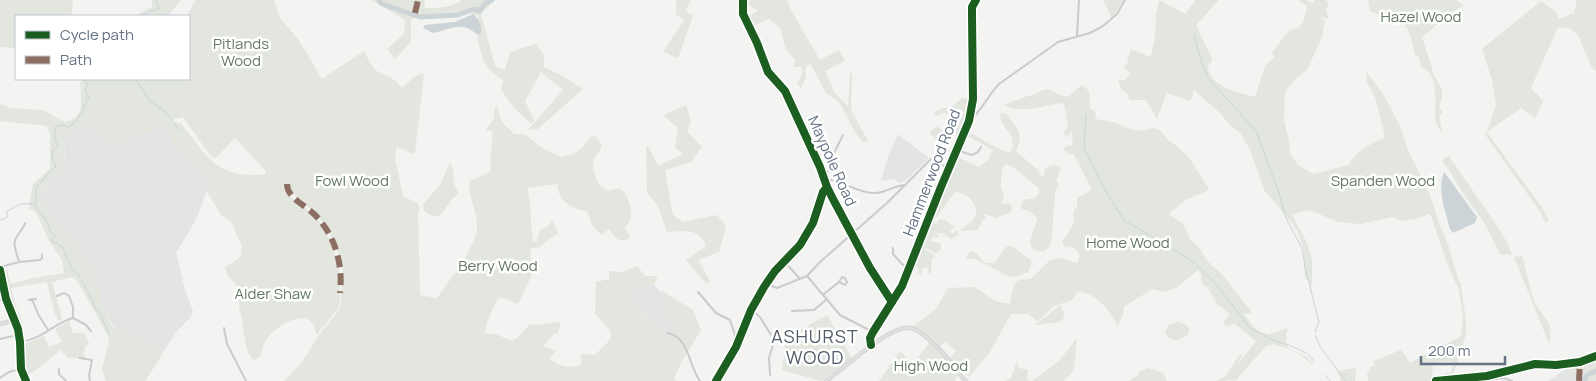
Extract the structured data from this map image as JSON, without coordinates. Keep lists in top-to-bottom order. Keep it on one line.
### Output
{"streets":{"street":["Maypole Road","Hammerwood Road"]},"crossings":[["Maypole Road","Hammerwood Road"]],"districts":["ASHURST WOOD"],"parks":["Hazel Wood","Pitlands Wood","Fowl Wood","Spanden Wood","Home Wood","Berry Wood","Alder Shaw","High Wood"],"legend":["Cycle path","Path"],"scale_bar":"200 m"}
